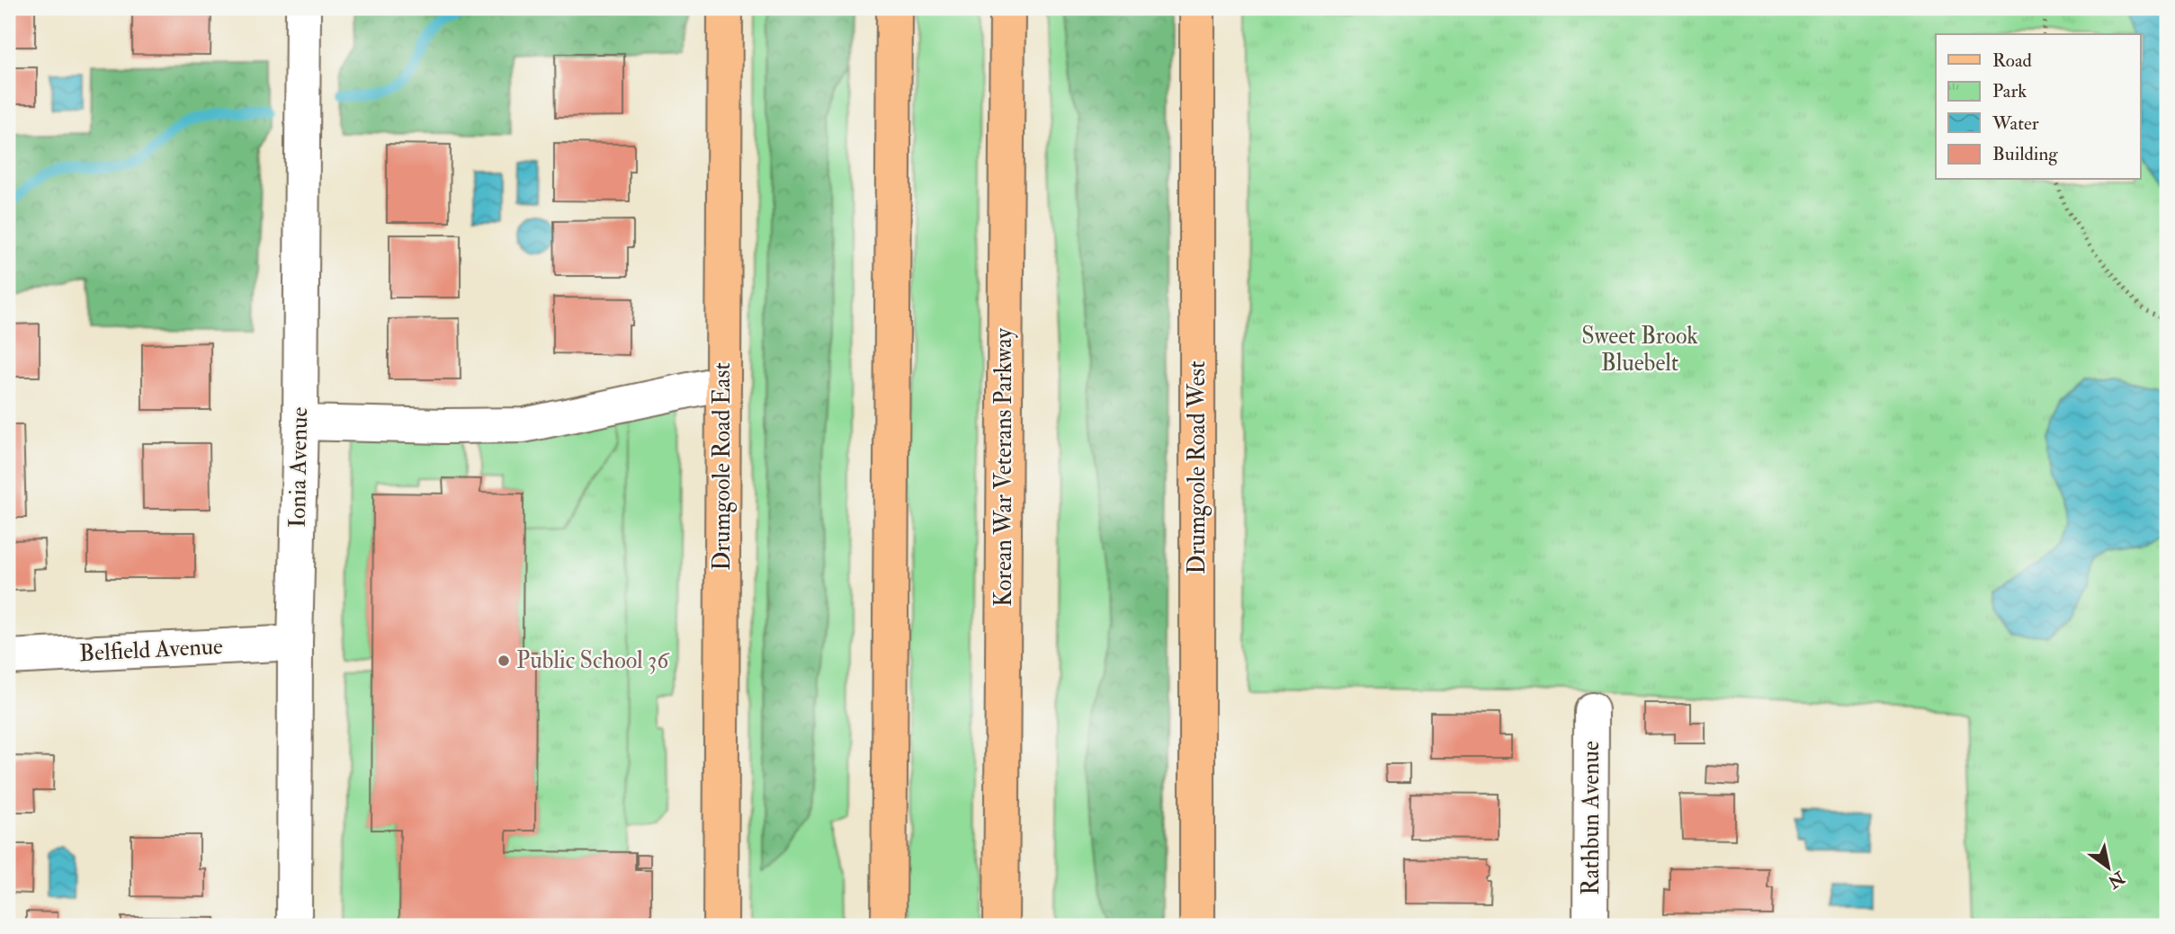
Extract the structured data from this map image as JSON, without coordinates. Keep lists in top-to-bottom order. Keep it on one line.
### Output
{"streets":{"main road":["Drumgoole Road East","Korean War Veterans Parkway","Drumgoole Road West"],"street":["Ionia Avenue","Belfield Avenue","Rathbun Avenue"]},"crossings":[["Ionia Avenue","Belfield Avenue"]],"parks":["Sweet Brook Bluebelt"],"places":["Public School 36"],"legend":["Road","Park","Water","Building"],"north":"bottom right"}
